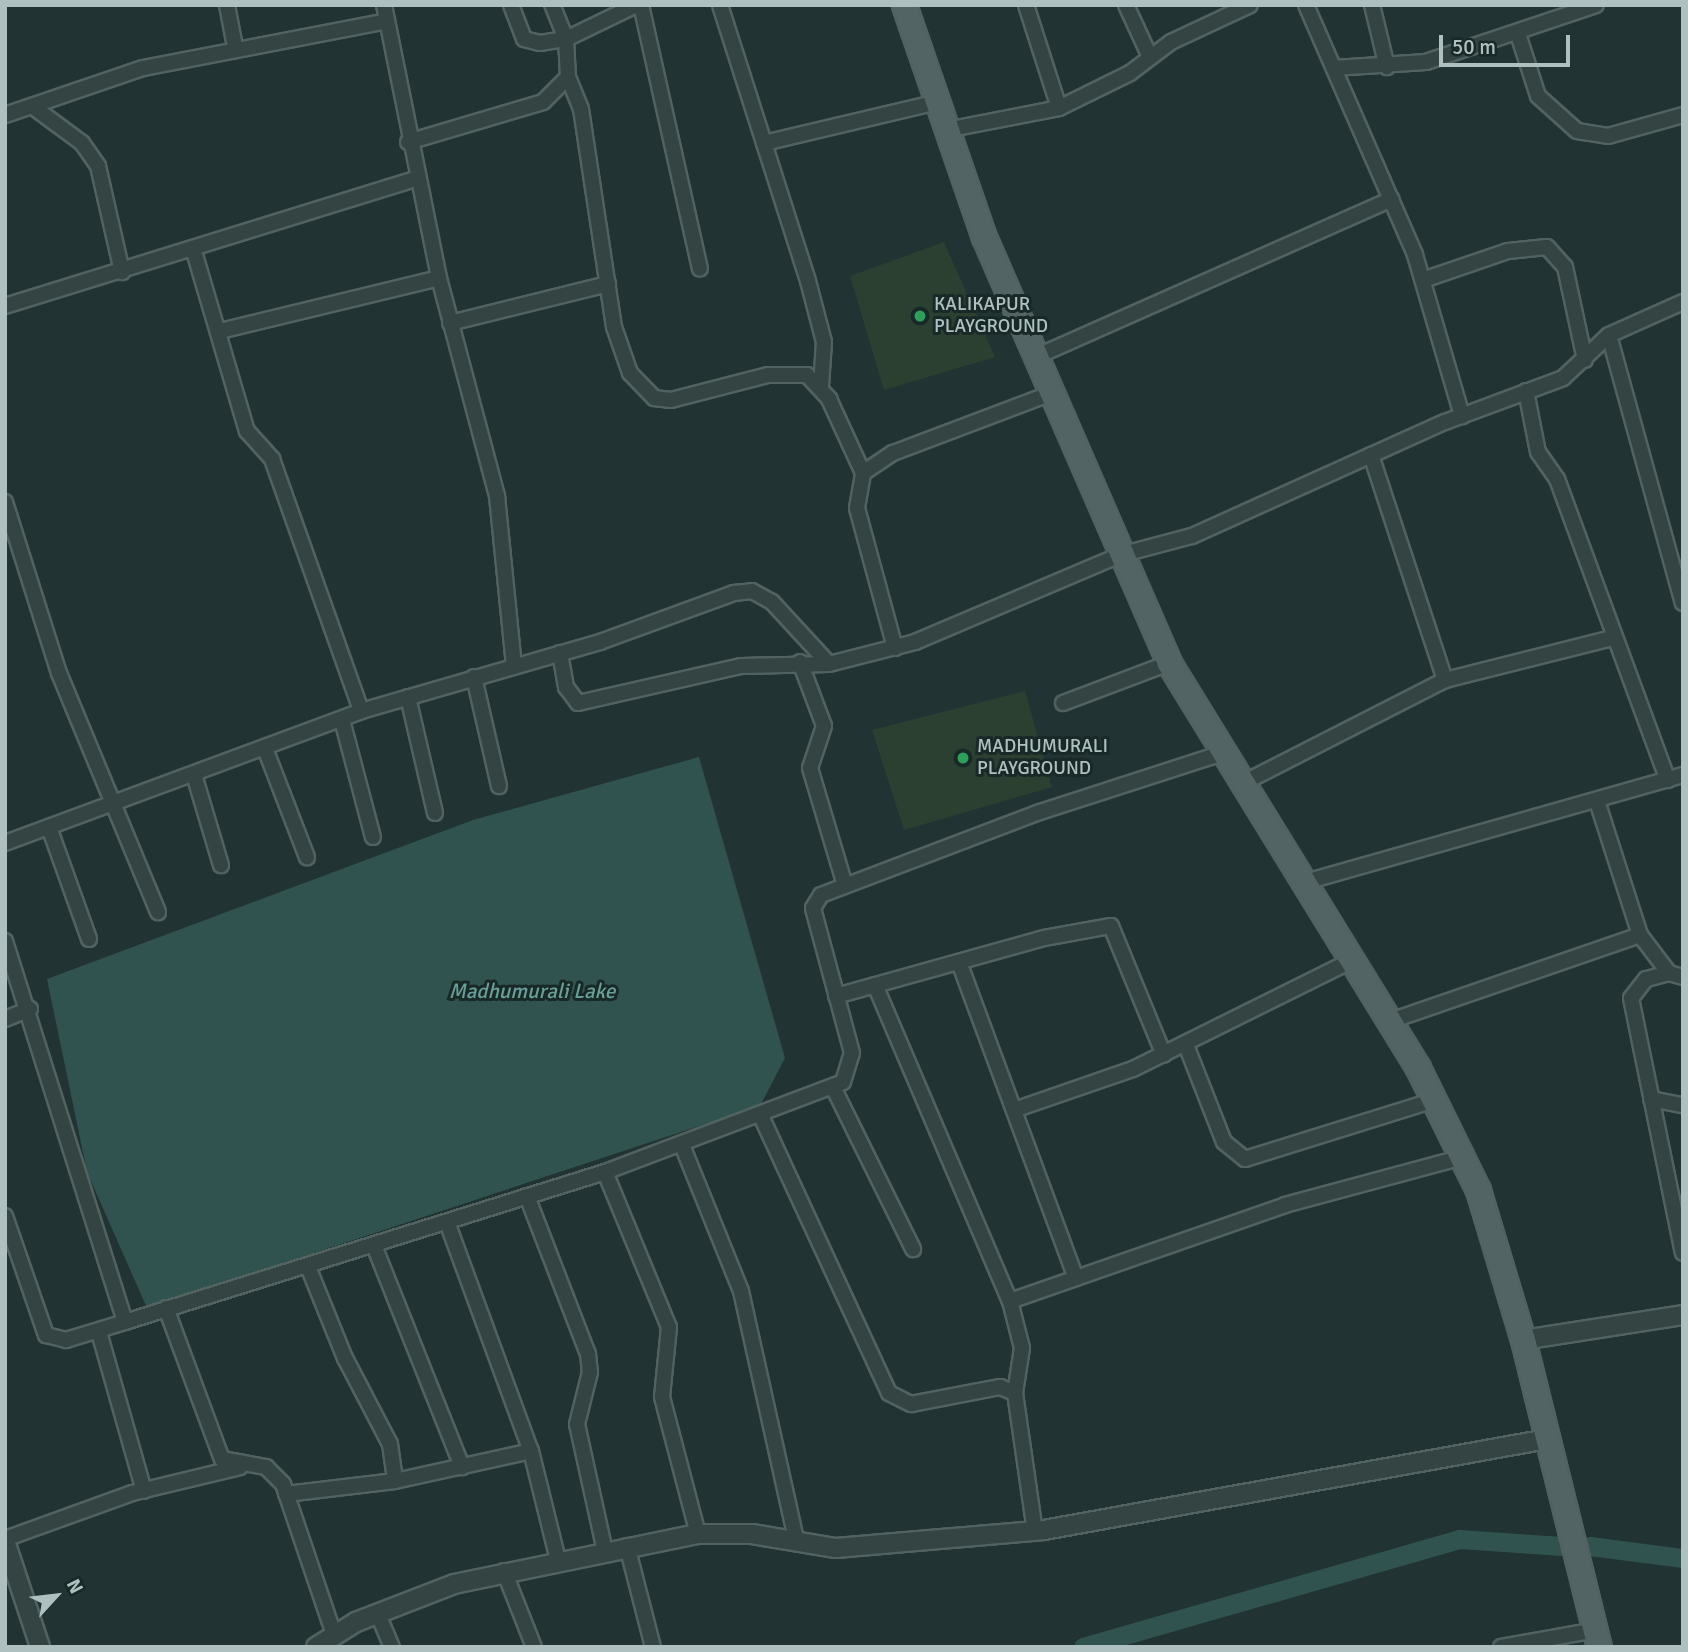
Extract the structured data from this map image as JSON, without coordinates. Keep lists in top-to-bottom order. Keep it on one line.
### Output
{"water":["Madhumurali Lake"],"places":["KALIKAPUR PLAYGROUND","MADHUMURALI PLAYGROUND"],"scale_bar":"50 m","north":"top right"}
